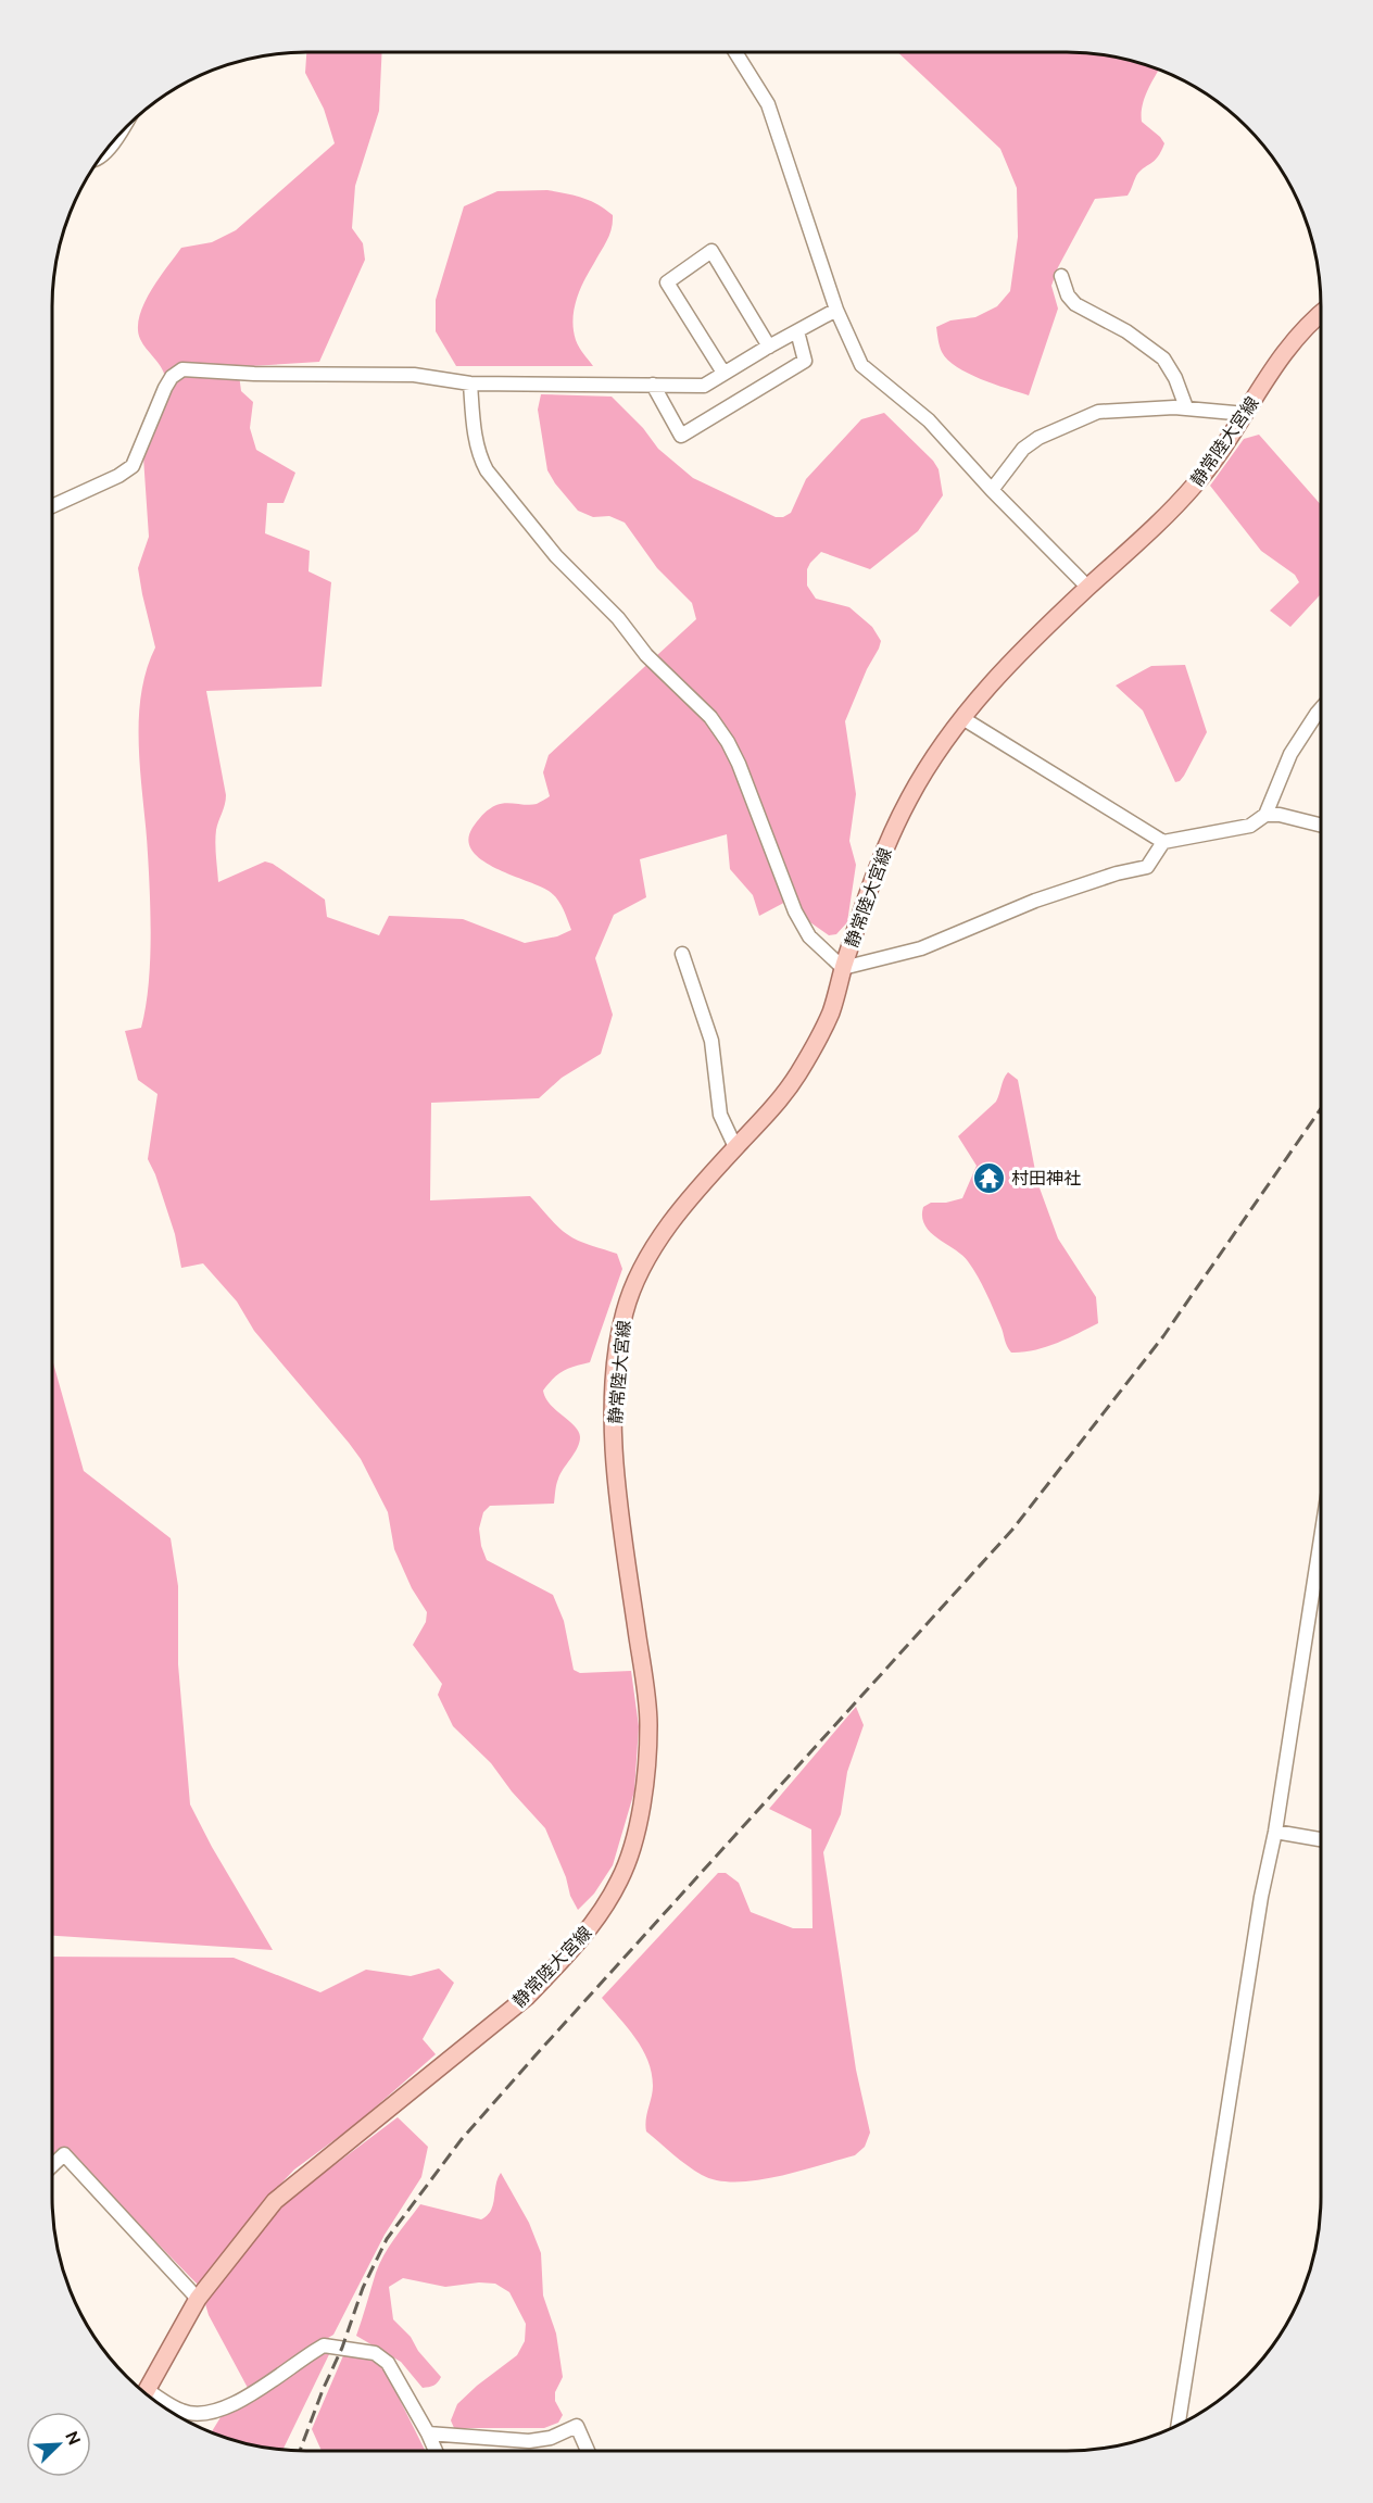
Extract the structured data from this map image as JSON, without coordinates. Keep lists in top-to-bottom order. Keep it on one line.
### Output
{"streets":{"main road":["静常陸大宮線"]},"places":{"temple":["村田神社"]},"north":"top right"}
